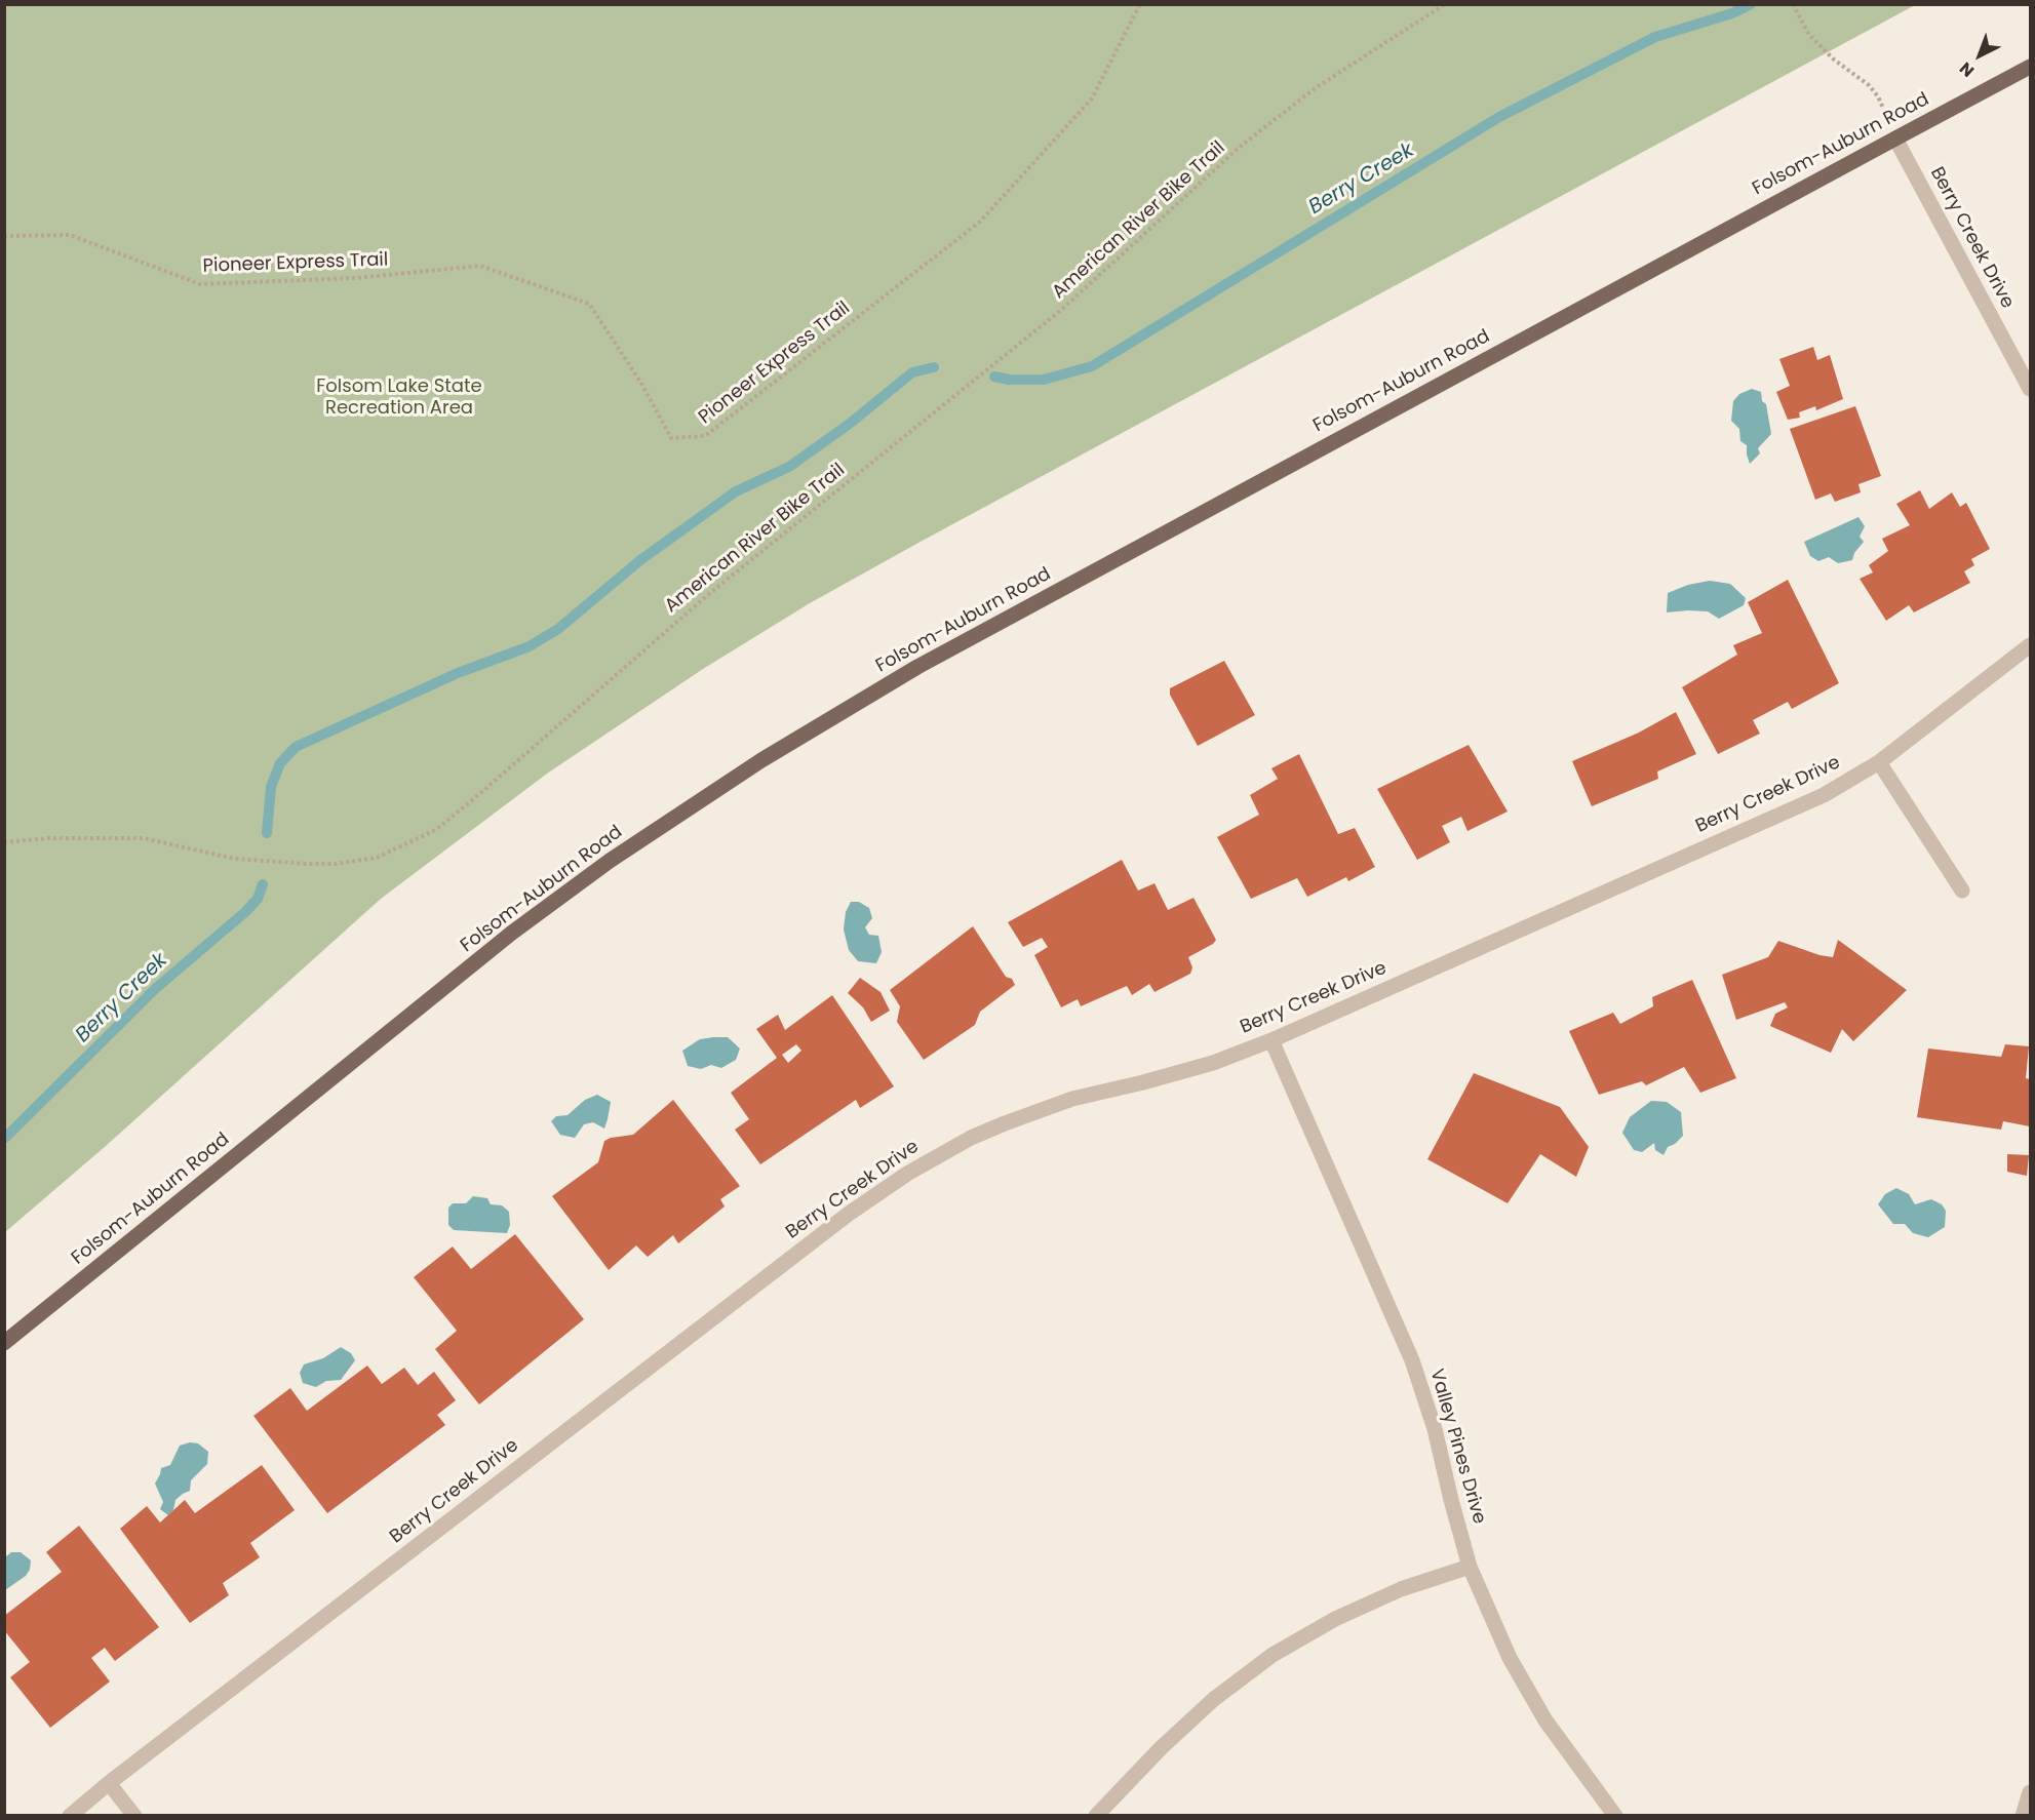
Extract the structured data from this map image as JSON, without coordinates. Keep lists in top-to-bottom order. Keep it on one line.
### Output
{"streets":{"main road":["Folsom-Auburn Road"],"street":["Berry Creek Drive","Valley Pines Drive"],"path":["American River Bike Trail","Pioneer Express Trail"]},"crossings":[["Folsom-Auburn Road","Berry Creek Drive"],["Berry Creek Drive","Valley Pines Drive"]],"water":["Berry Creek"],"parks":["Folsom Lake State Recreation Area"],"north":"bottom left"}
